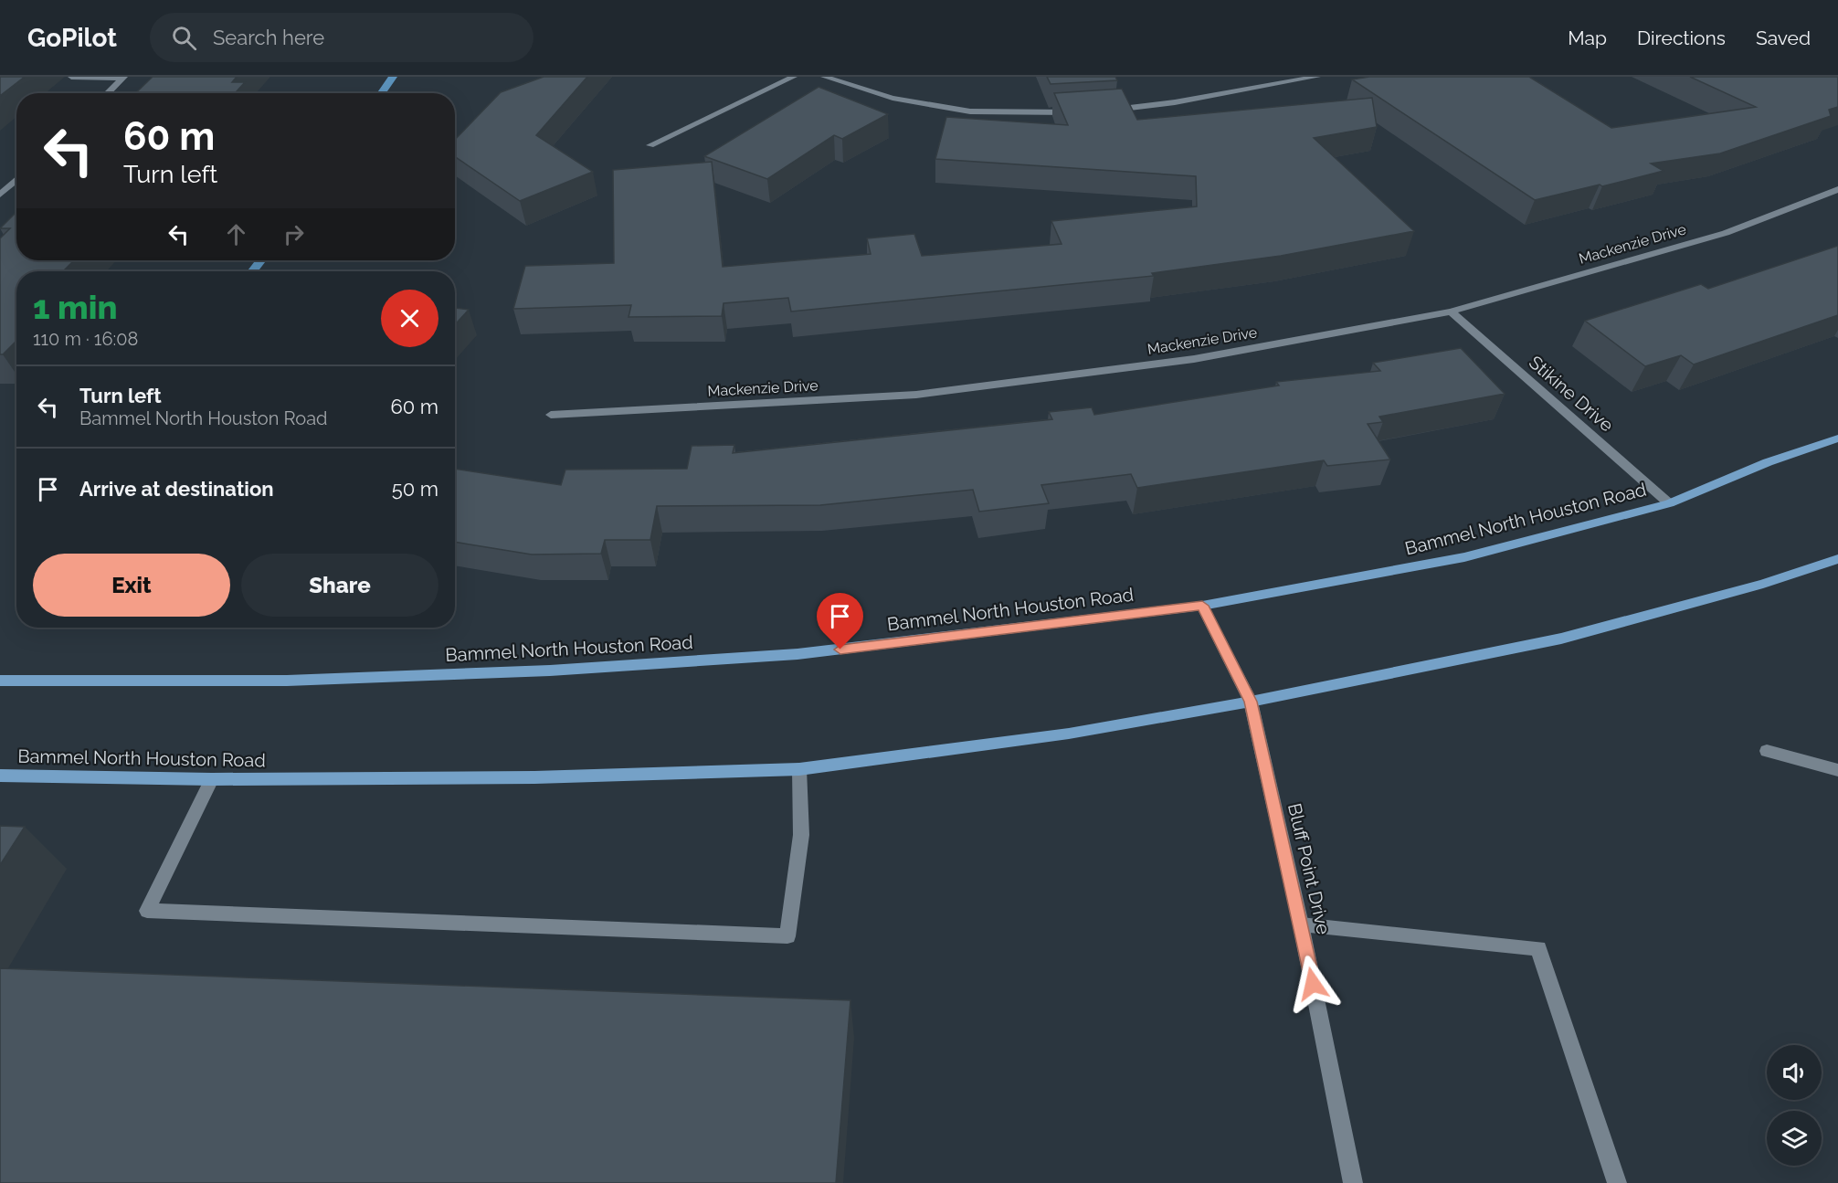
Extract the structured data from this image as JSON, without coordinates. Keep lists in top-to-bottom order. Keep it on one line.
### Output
{"streets":{"main road":["Bammel North Houston Road"],"street":["Mackenzie Drive","Stikine Drive","Bluff Point Drive"]},"crossings":[["Mackenzie Drive","Stikine Drive"],["Stikine Drive","Bammel North Houston Road"],["Bammel North Houston Road","Bluff Point Drive"]],"page":{"header":"GoPilot","search":"Search here","nav":["Map","Directions","Saved"],"turn":["60 m","Turn left"],"heading":["1 min","110 m · 16:08"],"list":[{"name":"Turn left","note":"Bammel North Houston Road","value":"60 m"},{"name":"Arrive at destination","value":"50 m"}],"buttons":["Exit","Share"]}}
